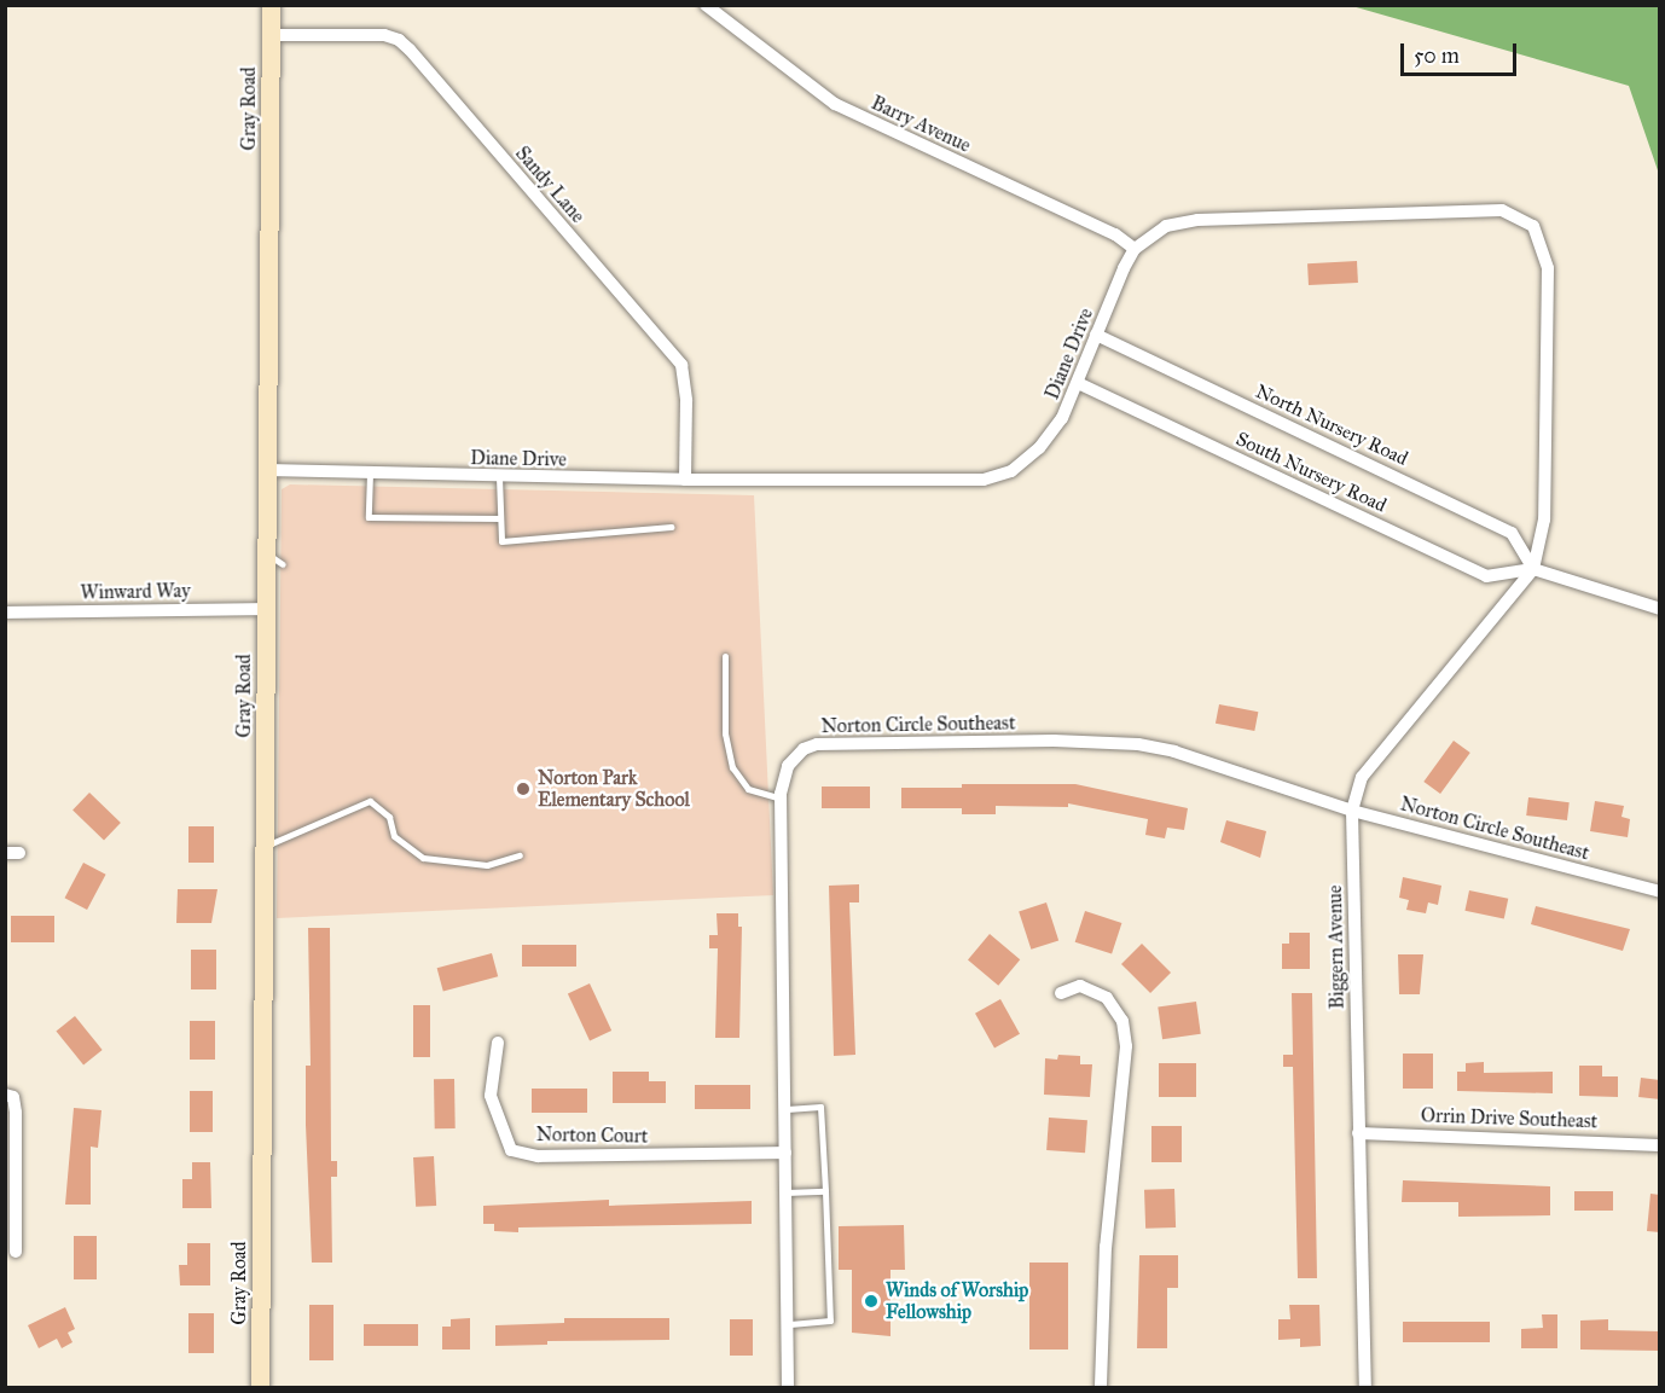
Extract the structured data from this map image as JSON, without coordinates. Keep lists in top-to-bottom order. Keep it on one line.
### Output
{"streets":{"street":["Gray Road","Barry Avenue","Sandy Lane","Diane Drive","North Nursery Road","South Nursery Road","Winward Way","Norton Circle Southeast","Biggern Avenue","Orrin Drive Southeast","Norton Court"]},"crossings":[["Gray Road","Sandy Lane"],["Gray Road","Diane Drive"],["Gray Road","Winward Way"],["Barry Avenue","Diane Drive"],["Sandy Lane","Diane Drive"],["Diane Drive","North Nursery Road"],["Diane Drive","South Nursery Road"],["Diane Drive","Biggern Avenue"],["North Nursery Road","South Nursery Road"],["North Nursery Road","Biggern Avenue"],["South Nursery Road","Biggern Avenue"],["Norton Circle Southeast","Biggern Avenue"],["Norton Circle Southeast","Norton Court"],["Biggern Avenue","Orrin Drive Southeast"]],"places":["Norton Park Elementary School","Winds of Worship Fellowship"],"scale_bar":"50 m"}
